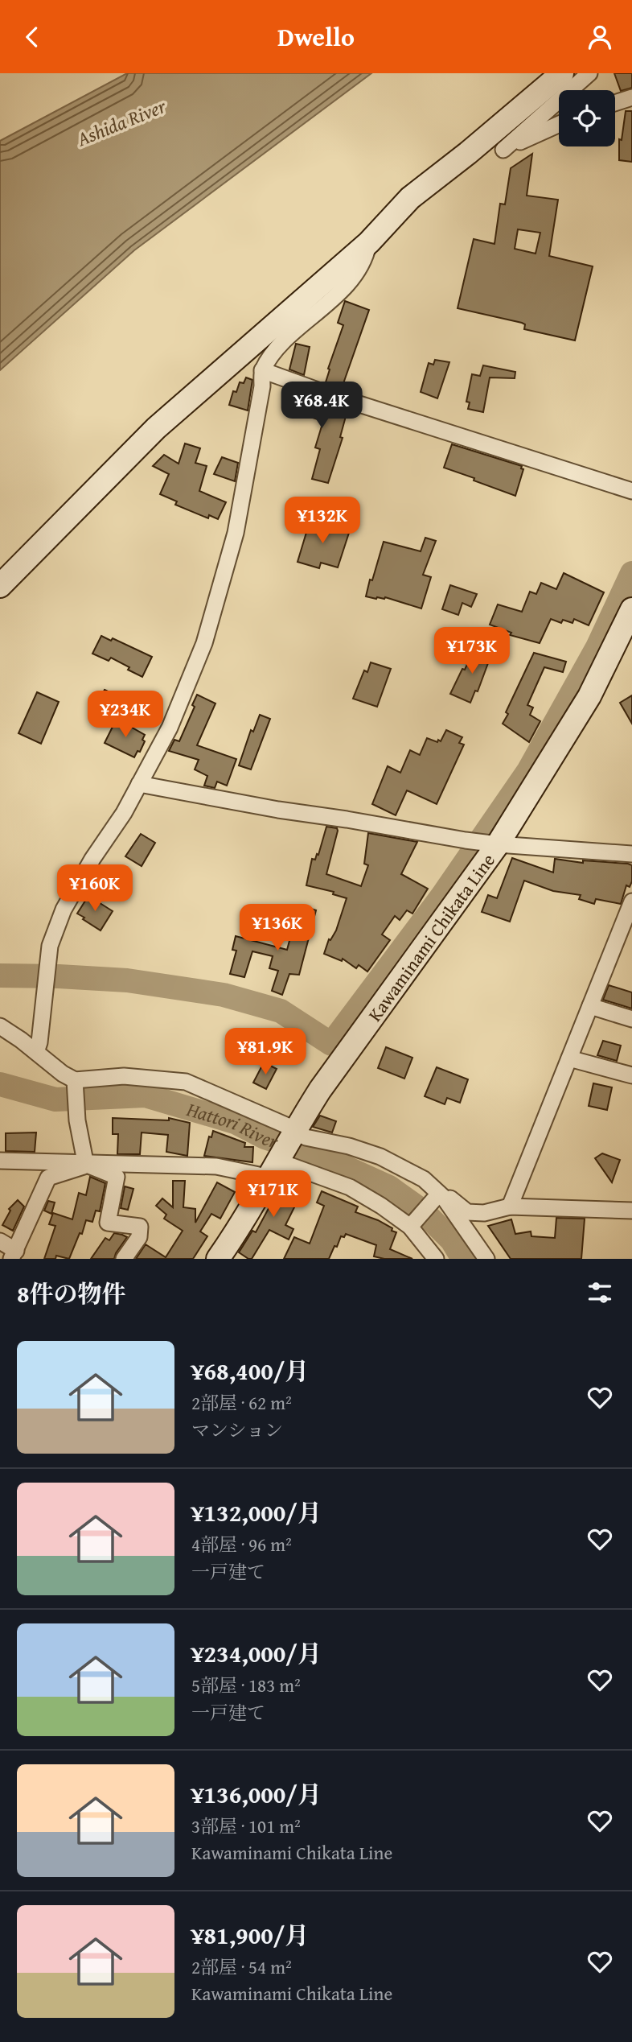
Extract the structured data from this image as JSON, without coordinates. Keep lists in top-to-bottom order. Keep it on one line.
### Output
{"streets":{"main road":["Kawaminami Chikata Line"]},"water":["Ashida River","Hattori River"],"page":{"header":"Dwello","price":["¥68.4K","¥132K","¥173K","¥234K","¥160K","¥136K","¥81.9K","¥171K"],"heading":"8件の物件","list":[{"name":"¥68,400/月","note":"2部屋 · 62 m² · マンション"},{"name":"¥132,000/月","note":"4部屋 · 96 m² · 一戸建て"},{"name":"¥234,000/月","note":"5部屋 · 183 m² · 一戸建て"},{"name":"¥136,000/月","note":"3部屋 · 101 m² · Kawaminami Chikata Line"},{"name":"¥81,900/月","note":"2部屋 · 54 m² · Kawaminami Chikata Line"}]}}
